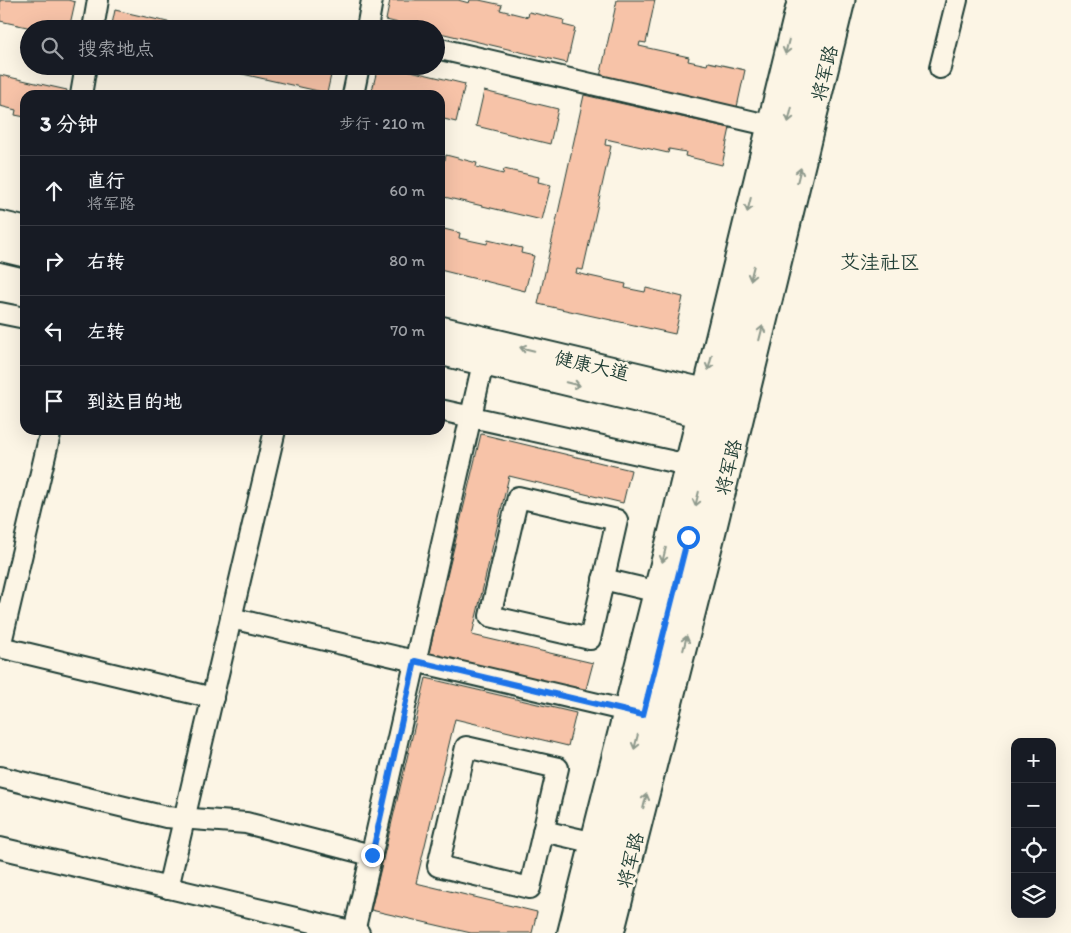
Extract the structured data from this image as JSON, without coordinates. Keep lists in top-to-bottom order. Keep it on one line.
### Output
{"streets":{"main road":["将军路","健康大道"]},"crossings":[["将军路","健康大道"]],"districts":["艾洼社区"],"page":{"search":"搜索地点","heading":["3 分钟","步行 · 210 m"],"list":[["直行","将军路","60 m"],["右转","80 m"],["左转","70 m"],"到达目的地"],"map_buttons":["+","−"]}}
